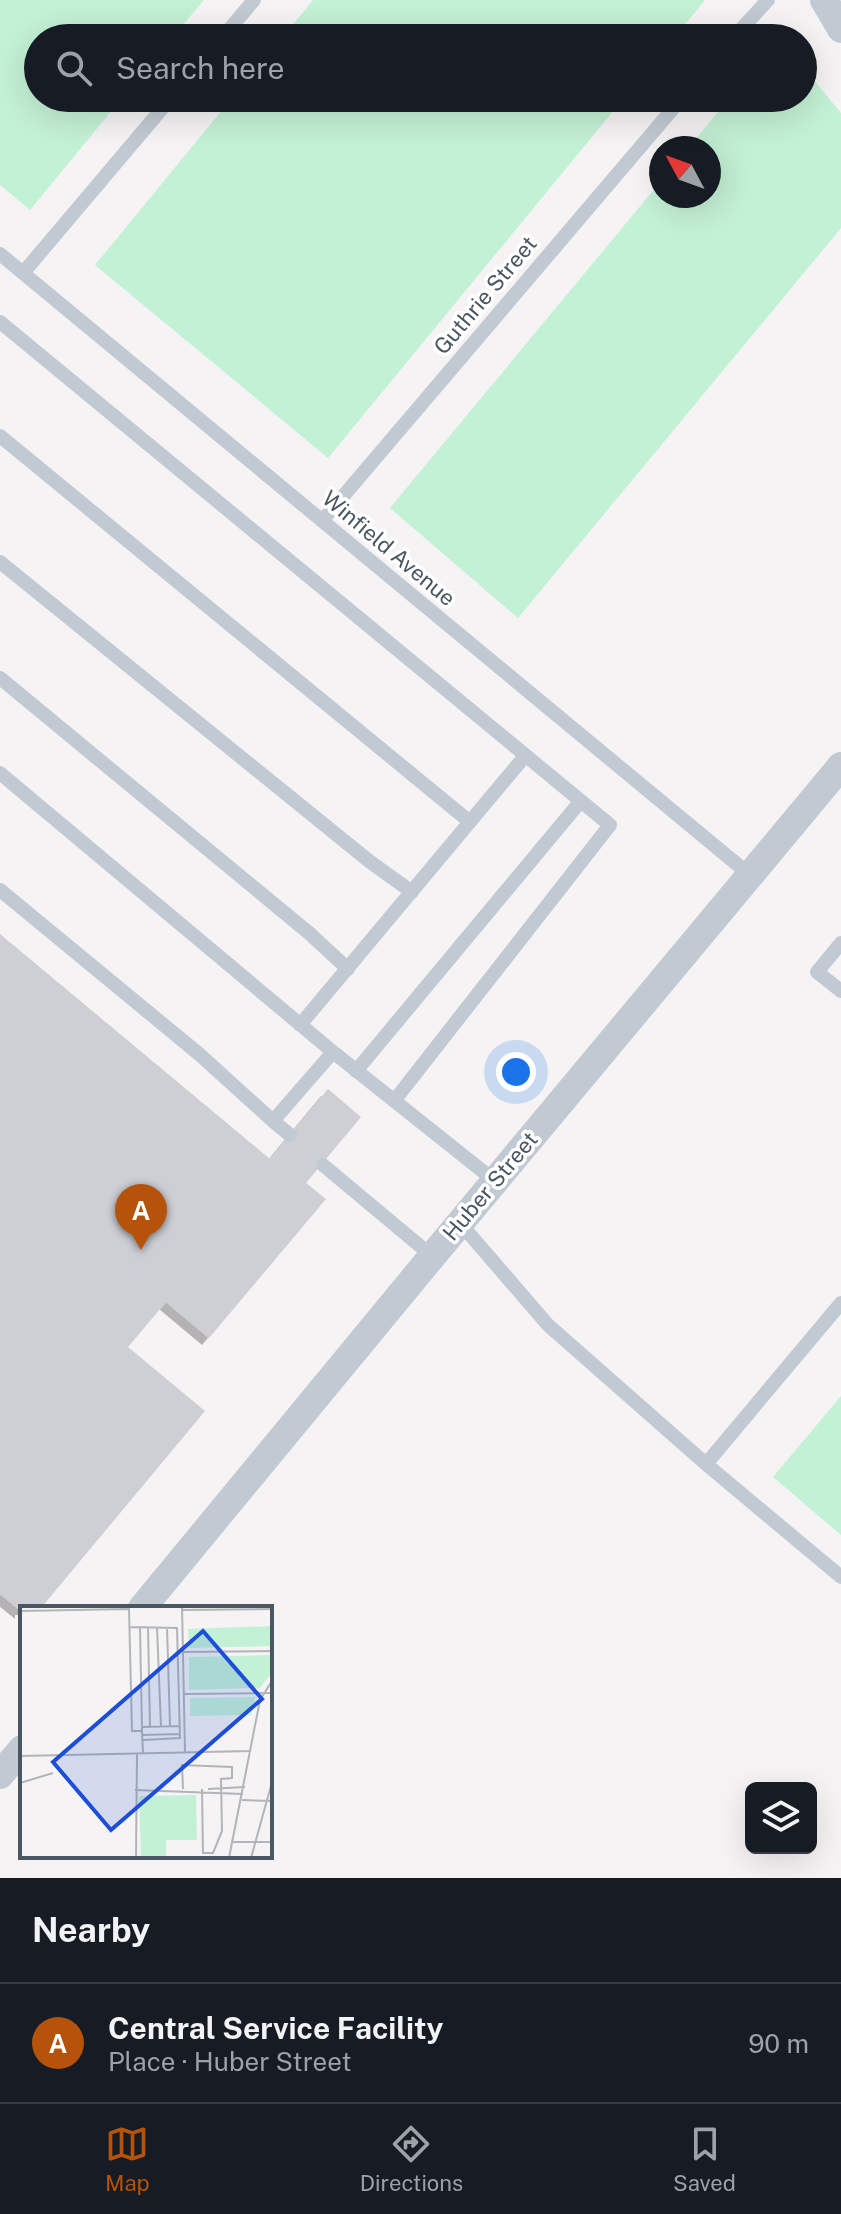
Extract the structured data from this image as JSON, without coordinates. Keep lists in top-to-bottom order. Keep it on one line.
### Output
{"streets":{"street":["Huber Street"],"lane":["Guthrie Street","Winfield Avenue"]},"crossings":[["Guthrie Street","Winfield Avenue"],["Winfield Avenue","Huber Street"]],"north":"top left","page":{"search":"Search here","pins":"A","heading":"Nearby","list":[{"mark":"A","name":"Central Service Facility","note":"Place · Huber Street","value":"90 m"}],"nav":["Map","Directions","Saved"]}}
